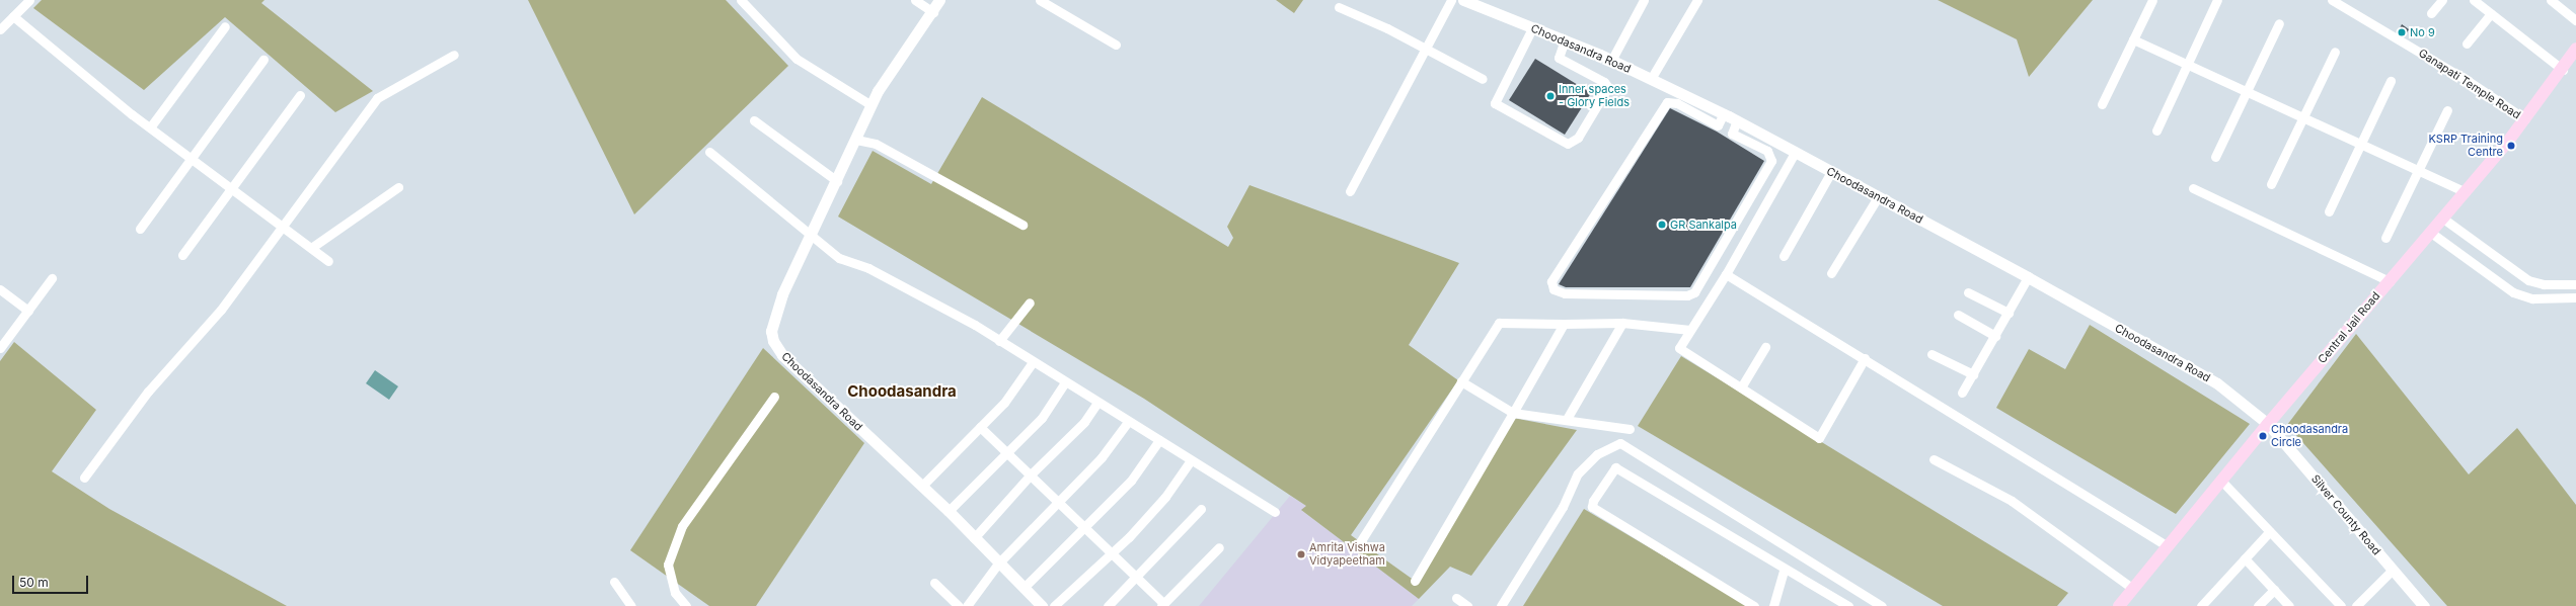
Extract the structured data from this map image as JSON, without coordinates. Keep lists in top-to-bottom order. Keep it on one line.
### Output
{"streets":{"main road":["Central Jail Road"],"street":["Choodasandra Road","Ganapati Temple Road","Silver County Road"]},"crossings":[["Choodasandra Road","Central Jail Road"],["Choodasandra Road","Silver County Road"],["Ganapati Temple Road","Central Jail Road"],["Central Jail Road","Silver County Road"]],"districts":["Choodasandra"],"places":["No 9","Inner spaces - Glory Fields","KSRP Training Centre","GR Sankalpa","Choodasandra Circle","Amrita Vishwa Vidyapeetham"],"scale_bar":"50 m"}
